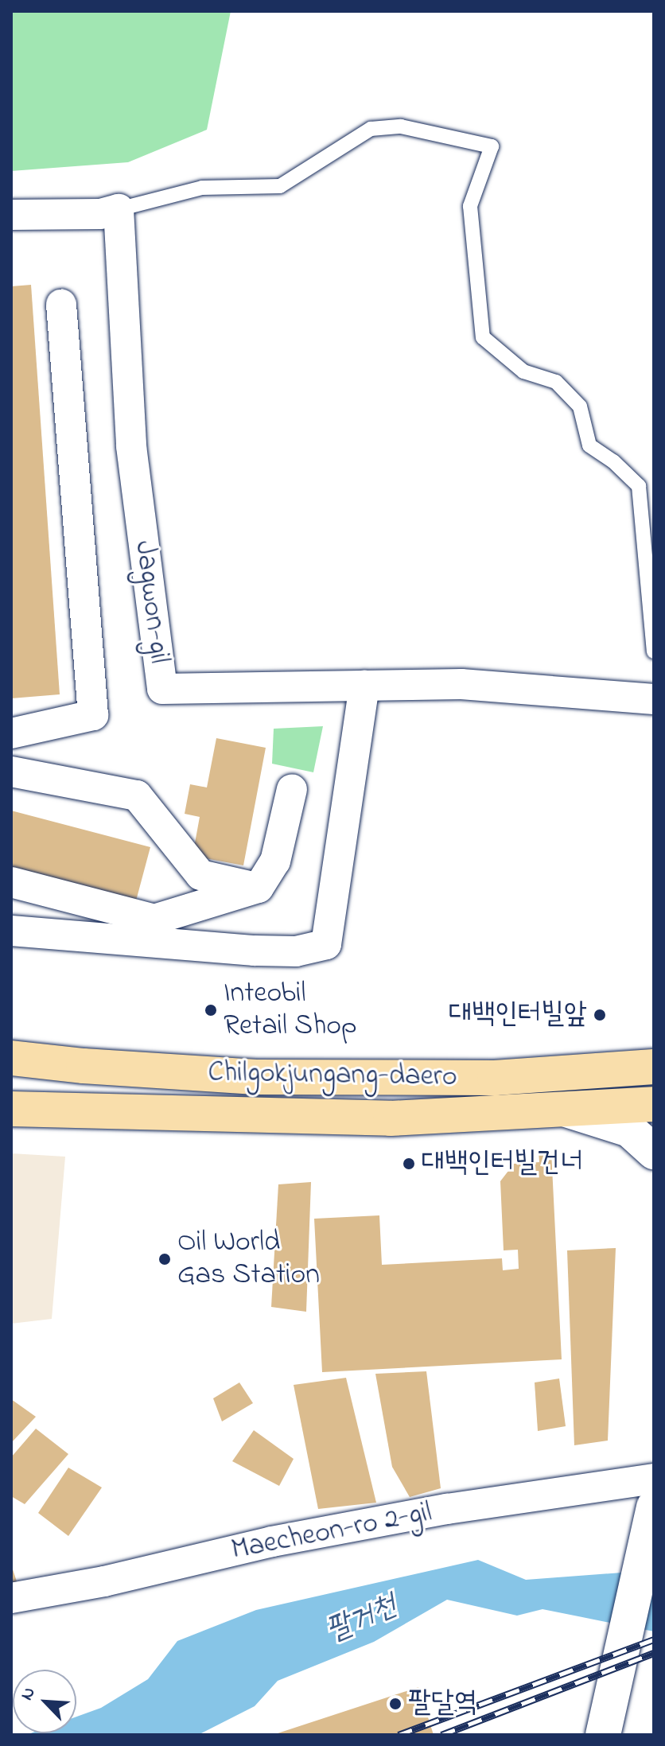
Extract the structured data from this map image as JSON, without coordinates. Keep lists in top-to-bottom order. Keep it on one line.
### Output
{"streets":{"main road":["Chilgokjungang-daero"],"street":["Jagwon-gil","Maecheon-ro 2-gil"]},"water":["팔거천"],"places":["Inteobil Retail Shop","대백인터빌앞","대백인터빌건너","Oil World Gas Station","팔달역"],"north":"top left"}
